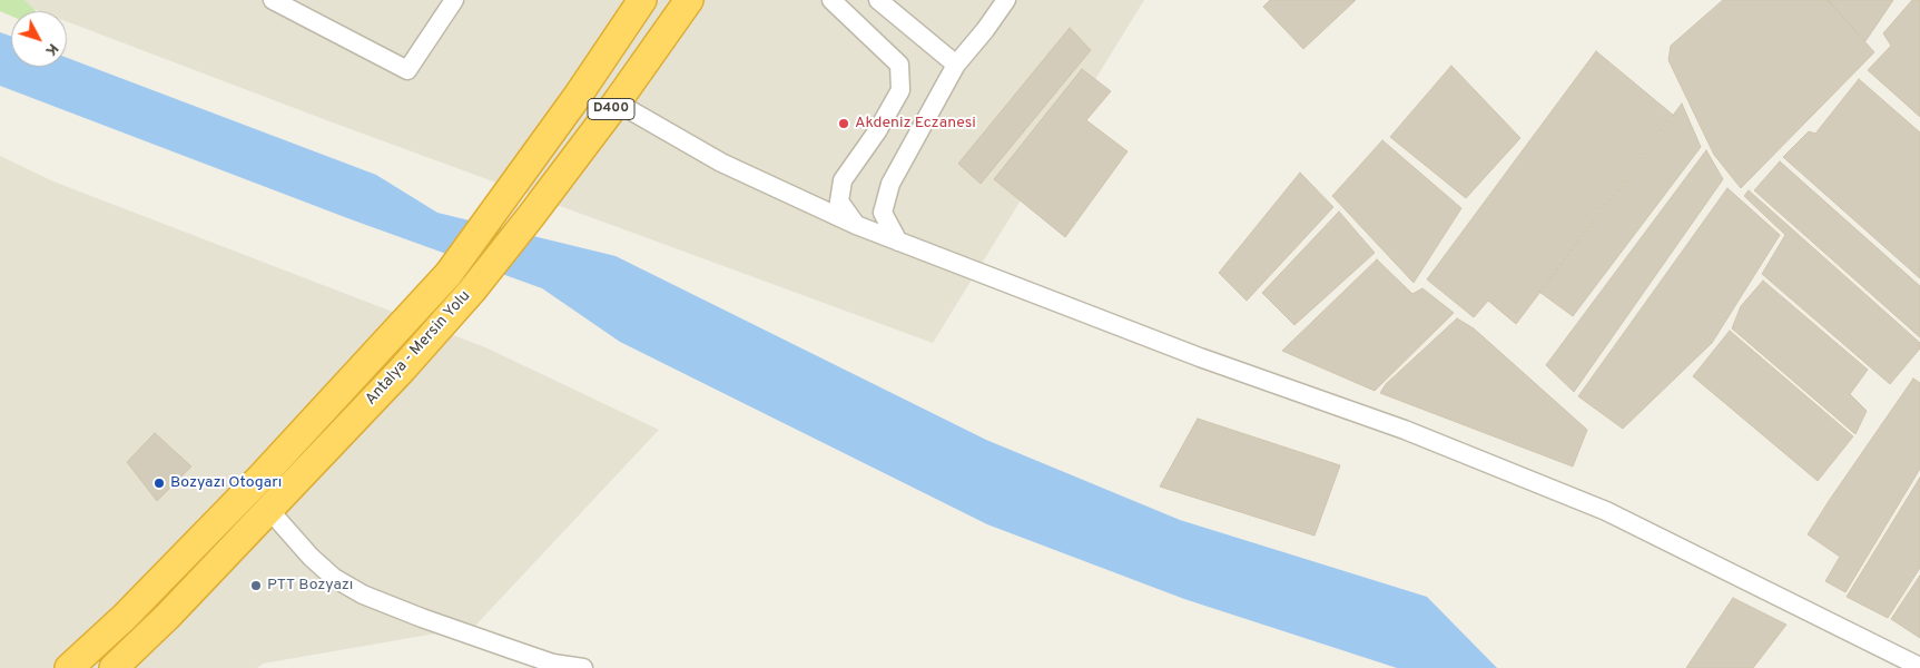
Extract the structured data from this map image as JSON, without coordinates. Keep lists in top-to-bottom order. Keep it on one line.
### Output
{"streets":{"highway":["D400","Antalya - Mersin Yolu"]},"places":["Akdeniz Eczanesi","Bozyazı Otogarı","PTT Bozyazı"],"north":"bottom right"}
